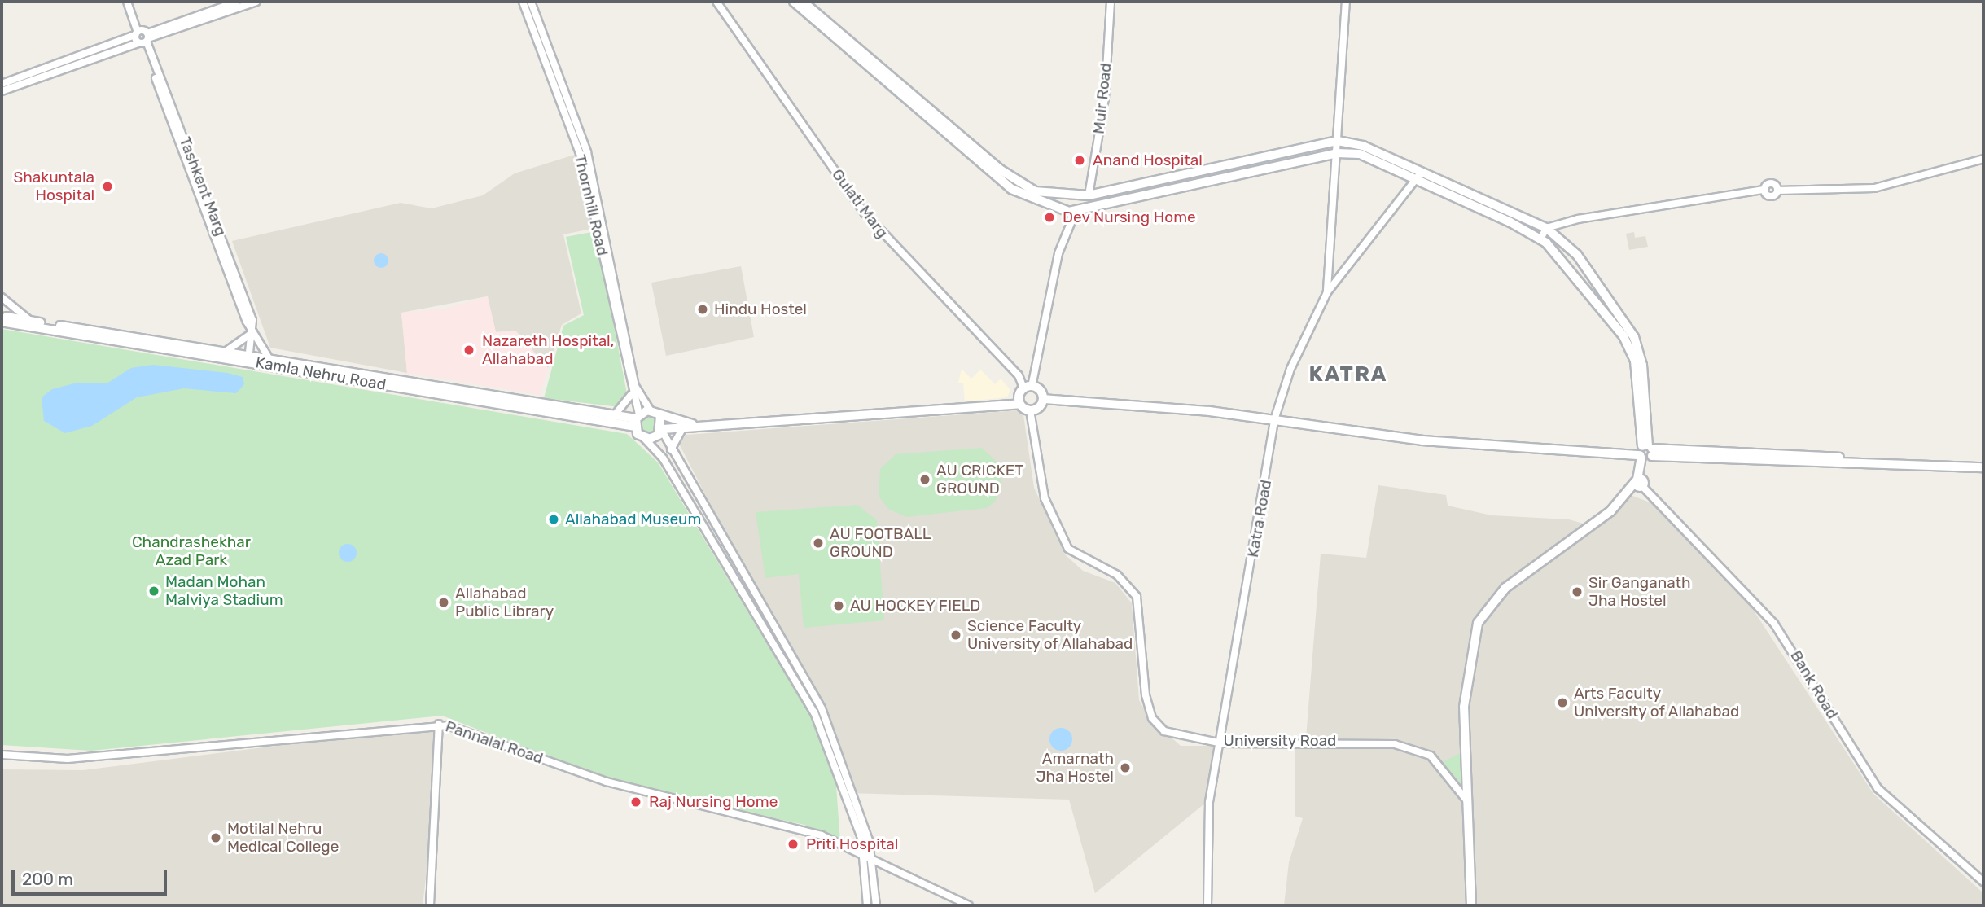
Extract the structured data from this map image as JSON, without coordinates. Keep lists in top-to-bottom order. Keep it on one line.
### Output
{"streets":{"main road":["Kamla Nehru Road"],"street":["Muir Road","Tashkent Marg","Gulati Marg","Thornhill Road","Katra Road","Bank Road","University Road","Pannalal Road"]},"crossings":[["Tashkent Marg","Kamla Nehru Road"],["Thornhill Road","Kamla Nehru Road"],["Katra Road","University Road"]],"districts":["KATRA"],"parks":["Chandrashekhar Azad Park"],"places":["Anand Hospital","Shakuntala Hospital","Dev Nursing Home","Hindu Hostel","Nazareth Hospital, Allahabad","AU CRICKET GROUND","Allahabad Museum","AU FOOTBALL GROUND","Madan Mohan Malviya Stadium","Sir Ganganath Jha Hostel","Allahabad Public Library","AU HOCKEY FIELD","Science Faculty University of Allahabad","Arts Faculty University of Allahabad","Amarnath Jha Hostel","Raj Nursing Home","Motilal Nehru Medical College","Priti Hospital"],"scale_bar":"200 m"}
